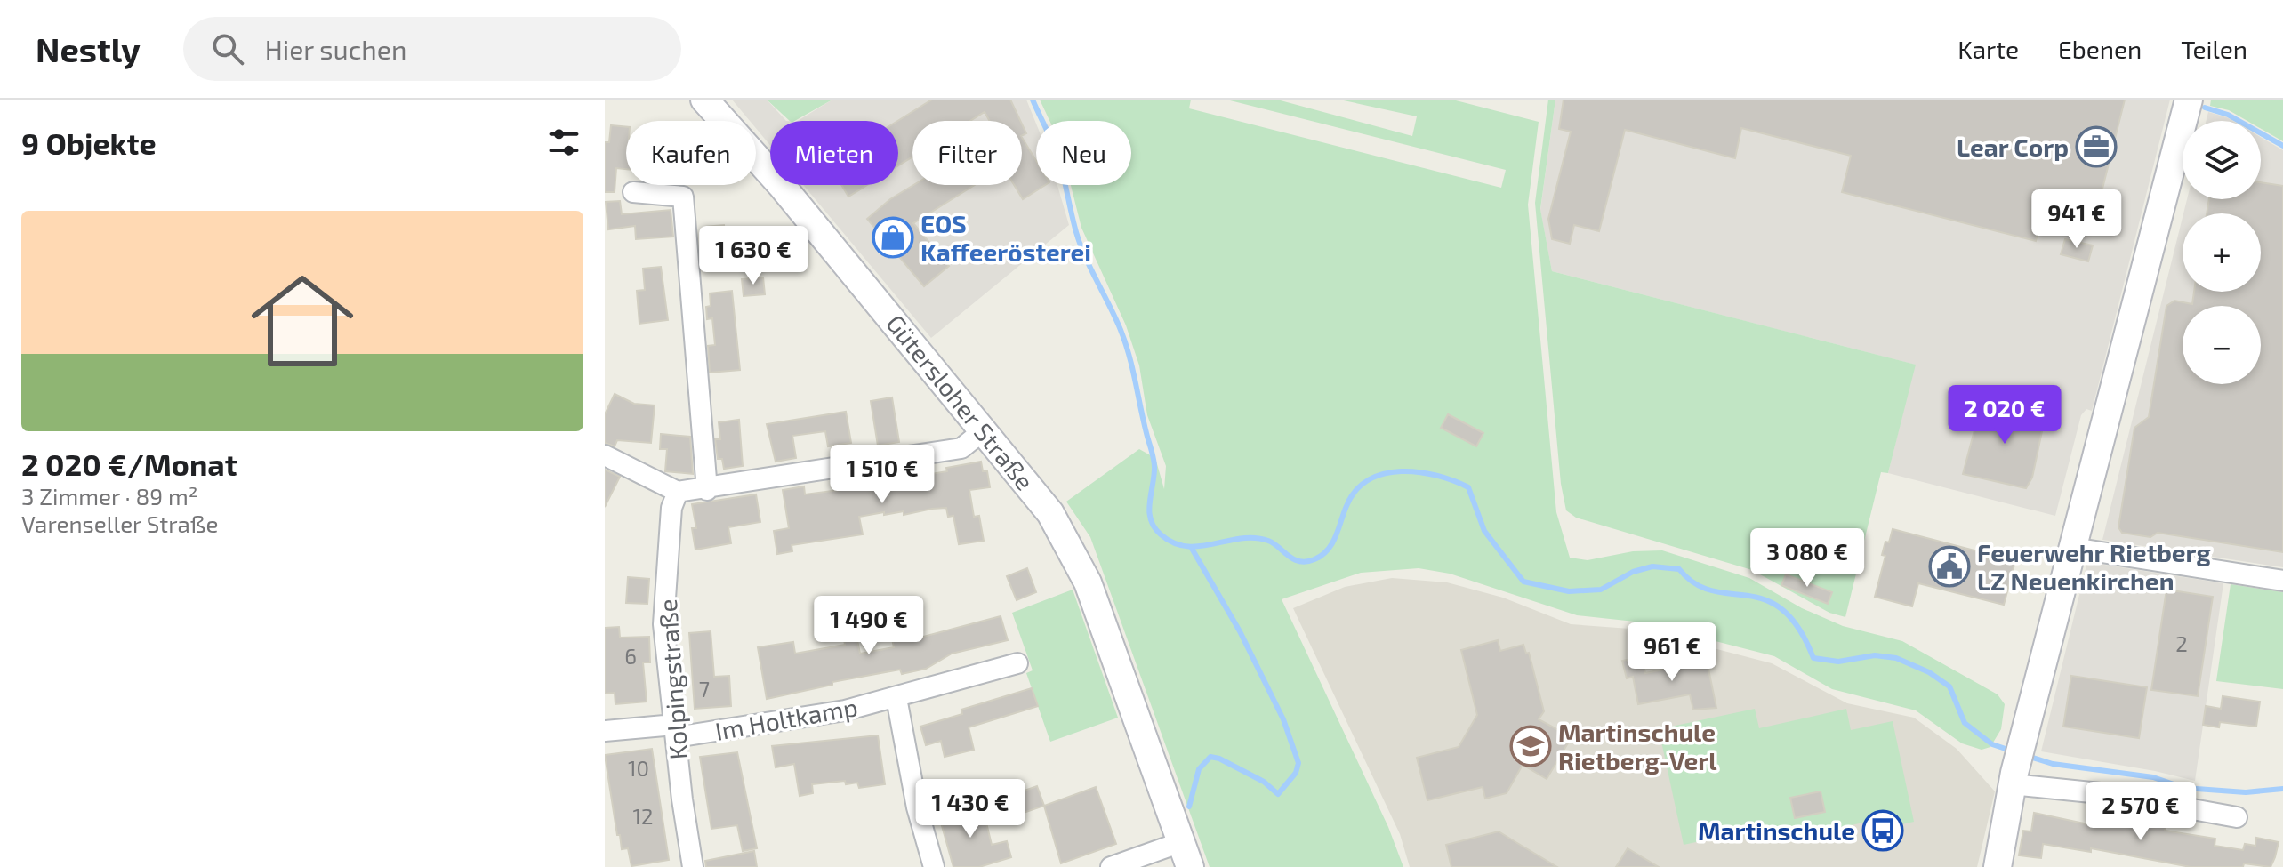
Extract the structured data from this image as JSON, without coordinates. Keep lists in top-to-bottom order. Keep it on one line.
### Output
{"streets":{"main road":["Gütersloher Straße"],"street":["Kolpingstraße","Im Holtkamp"]},"crossings":[["Kolpingstraße","Im Holtkamp"]],"places":{"office":["Lear Corp"],"shop":["EOS Kaffeerösterei"],"public building":["Feuerwehr Rietberg LZ Neuenkirchen"],"school or university":["Martinschule Rietberg-Verl"],"bus stop":["Martinschule"]},"house_numbers":["2","6","7","10","12"],"page":{"header":"Nestly","search":"Hier suchen","nav":["Karte","Ebenen","Teilen"],"heading":"9 Objekte","map_buttons":["+","−"],"chip":["Kaufen","Mieten","Filter","Neu"],"list":[{"name":"2 020 €/Monat","note":"3 Zimmer · 89 m² · Varenseller Straße"}],"price":["941 €","1 630 €","2 020 €","1 510 €","3 080 €","1 490 €","961 €","1 430 €","2 570 €"]}}
